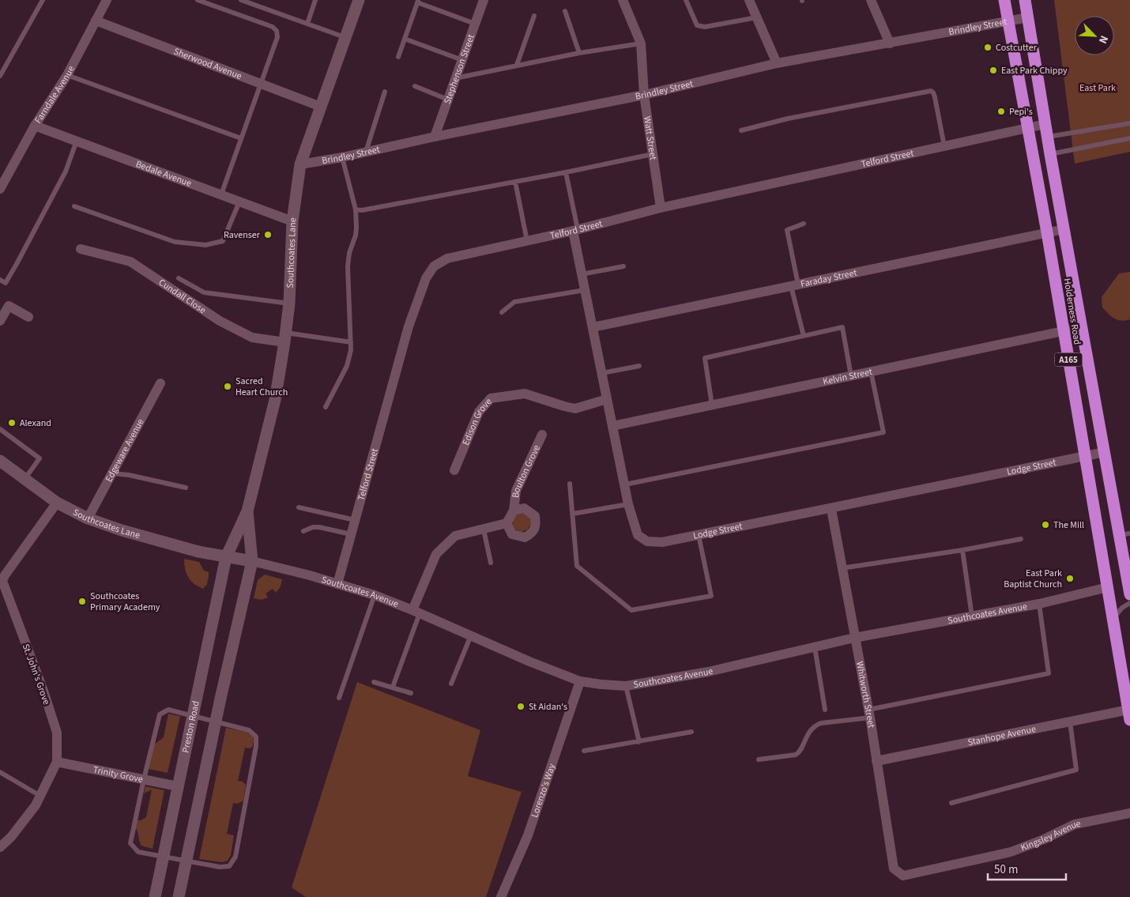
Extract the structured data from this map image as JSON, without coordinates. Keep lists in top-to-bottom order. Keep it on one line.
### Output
{"streets":{"highway":["Holderness Road","A165"],"street":["Brindley Street","Sherwood Avenue","Stephenson Street","Farndale Avenue","Watt Street","Telford Street","Bedale Avenue","Southcoates Lane","Faraday Street","Cundall Close","Kelvin Street","Edison Grove","Edgeware Avenue","Lodge Street","Boulton Grove","Southcoates Avenue","St. John's Grove","Whitworth Street","Preston Road","Stanhope Avenue","Trinity Grove","Lorenzo's Way","Kingsley Avenue"]},"crossings":[["Brindley Street","Stephenson Street"],["Brindley Street","Watt Street"],["Brindley Street","Southcoates Lane"],["Brindley Street","Holderness Road"],["Sherwood Avenue","Farndale Avenue"],["Sherwood Avenue","Southcoates Lane"],["Farndale Avenue","Bedale Avenue"],["Watt Street","Telford Street"],["Telford Street","Holderness Road"],["Telford Street","Lodge Street"],["Telford Street","Southcoates Avenue"],["Bedale Avenue","Southcoates Lane"],["Southcoates Lane","Cundall Close"],["Southcoates Lane","Edgeware Avenue"],["Southcoates Lane","Southcoates Avenue"],["Southcoates Lane","St. John's Grove"],["Southcoates Lane","Preston Road"],["Faraday Street","Holderness Road"],["Faraday Street","Lodge Street"],["Holderness Road","Kelvin Street"],["Holderness Road","Lodge Street"],["Holderness Road","Southcoates Avenue"],["Holderness Road","Stanhope Avenue"],["Kelvin Street","Lodge Street"],["Edison Grove","Lodge Street"],["Lodge Street","Whitworth Street"],["Southcoates Avenue","Whitworth Street"],["Southcoates Avenue","Lorenzo's Way"],["St. John's Grove","Trinity Grove"],["Whitworth Street","Stanhope Avenue"],["Whitworth Street","Kingsley Avenue"],["Preston Road","Trinity Grove"]],"parks":["East Park"],"places":["Costcutter","East Park Chippy","Pepi's","Ravenser","Sacred Heart Church","Alexand","The Mill","East Park Baptist Church","Southcoates Primary Academy","St Aidan's"],"scale_bar":"50 m","north":"bottom right"}
